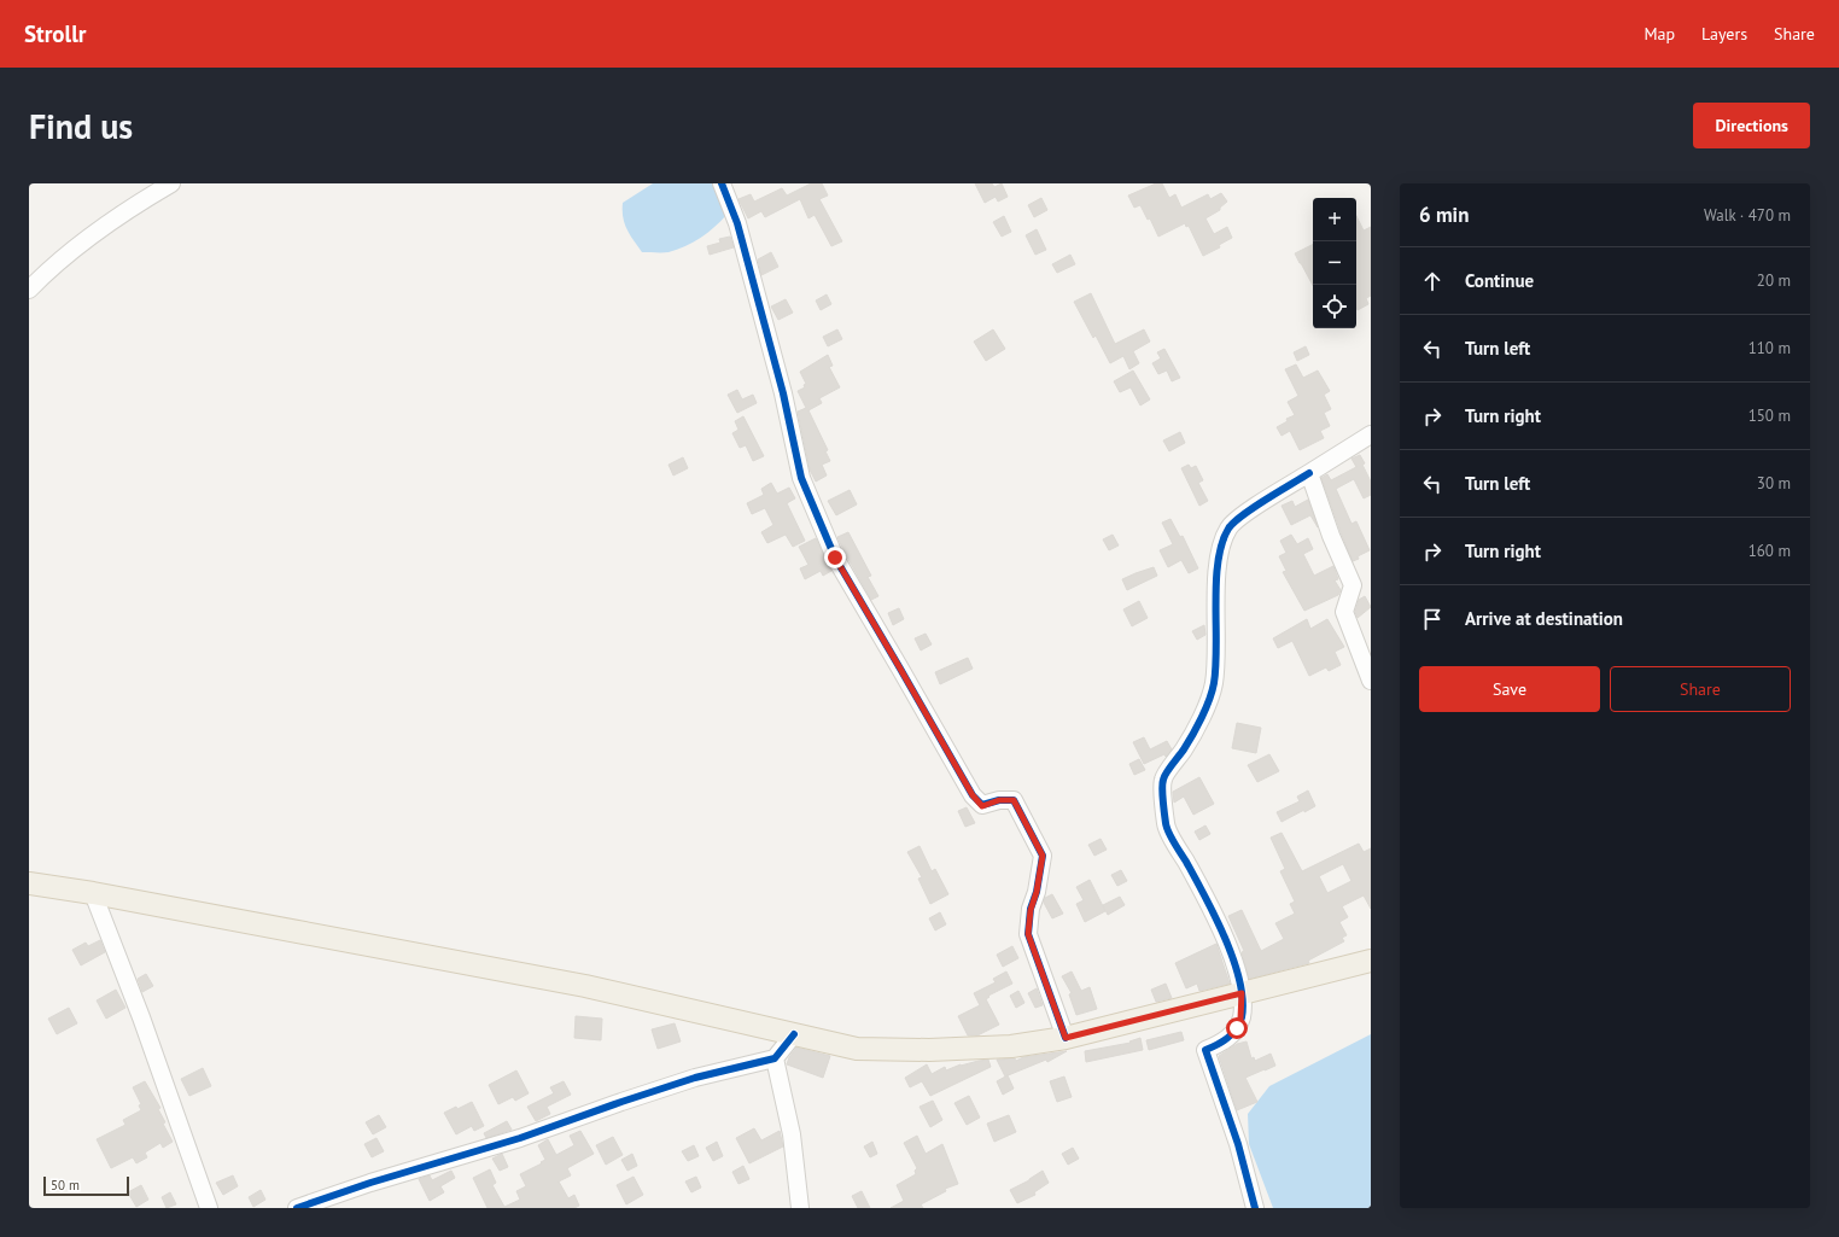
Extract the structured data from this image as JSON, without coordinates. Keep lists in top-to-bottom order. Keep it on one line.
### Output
{"scale_bar":"50 m","page":{"header":"Strollr","nav":["Map","Layers","Share"],"buttons":["Directions",["Save","Share"]],"title":"Find us","heading":["6 min","Walk · 470 m"],"map_buttons":["+","−"],"list":[["Continue","20 m"],["Turn left","110 m"],["Turn right","150 m"],["Turn left","30 m"],["Turn right","160 m"],"Arrive at destination"],"scale":"50 m"}}
